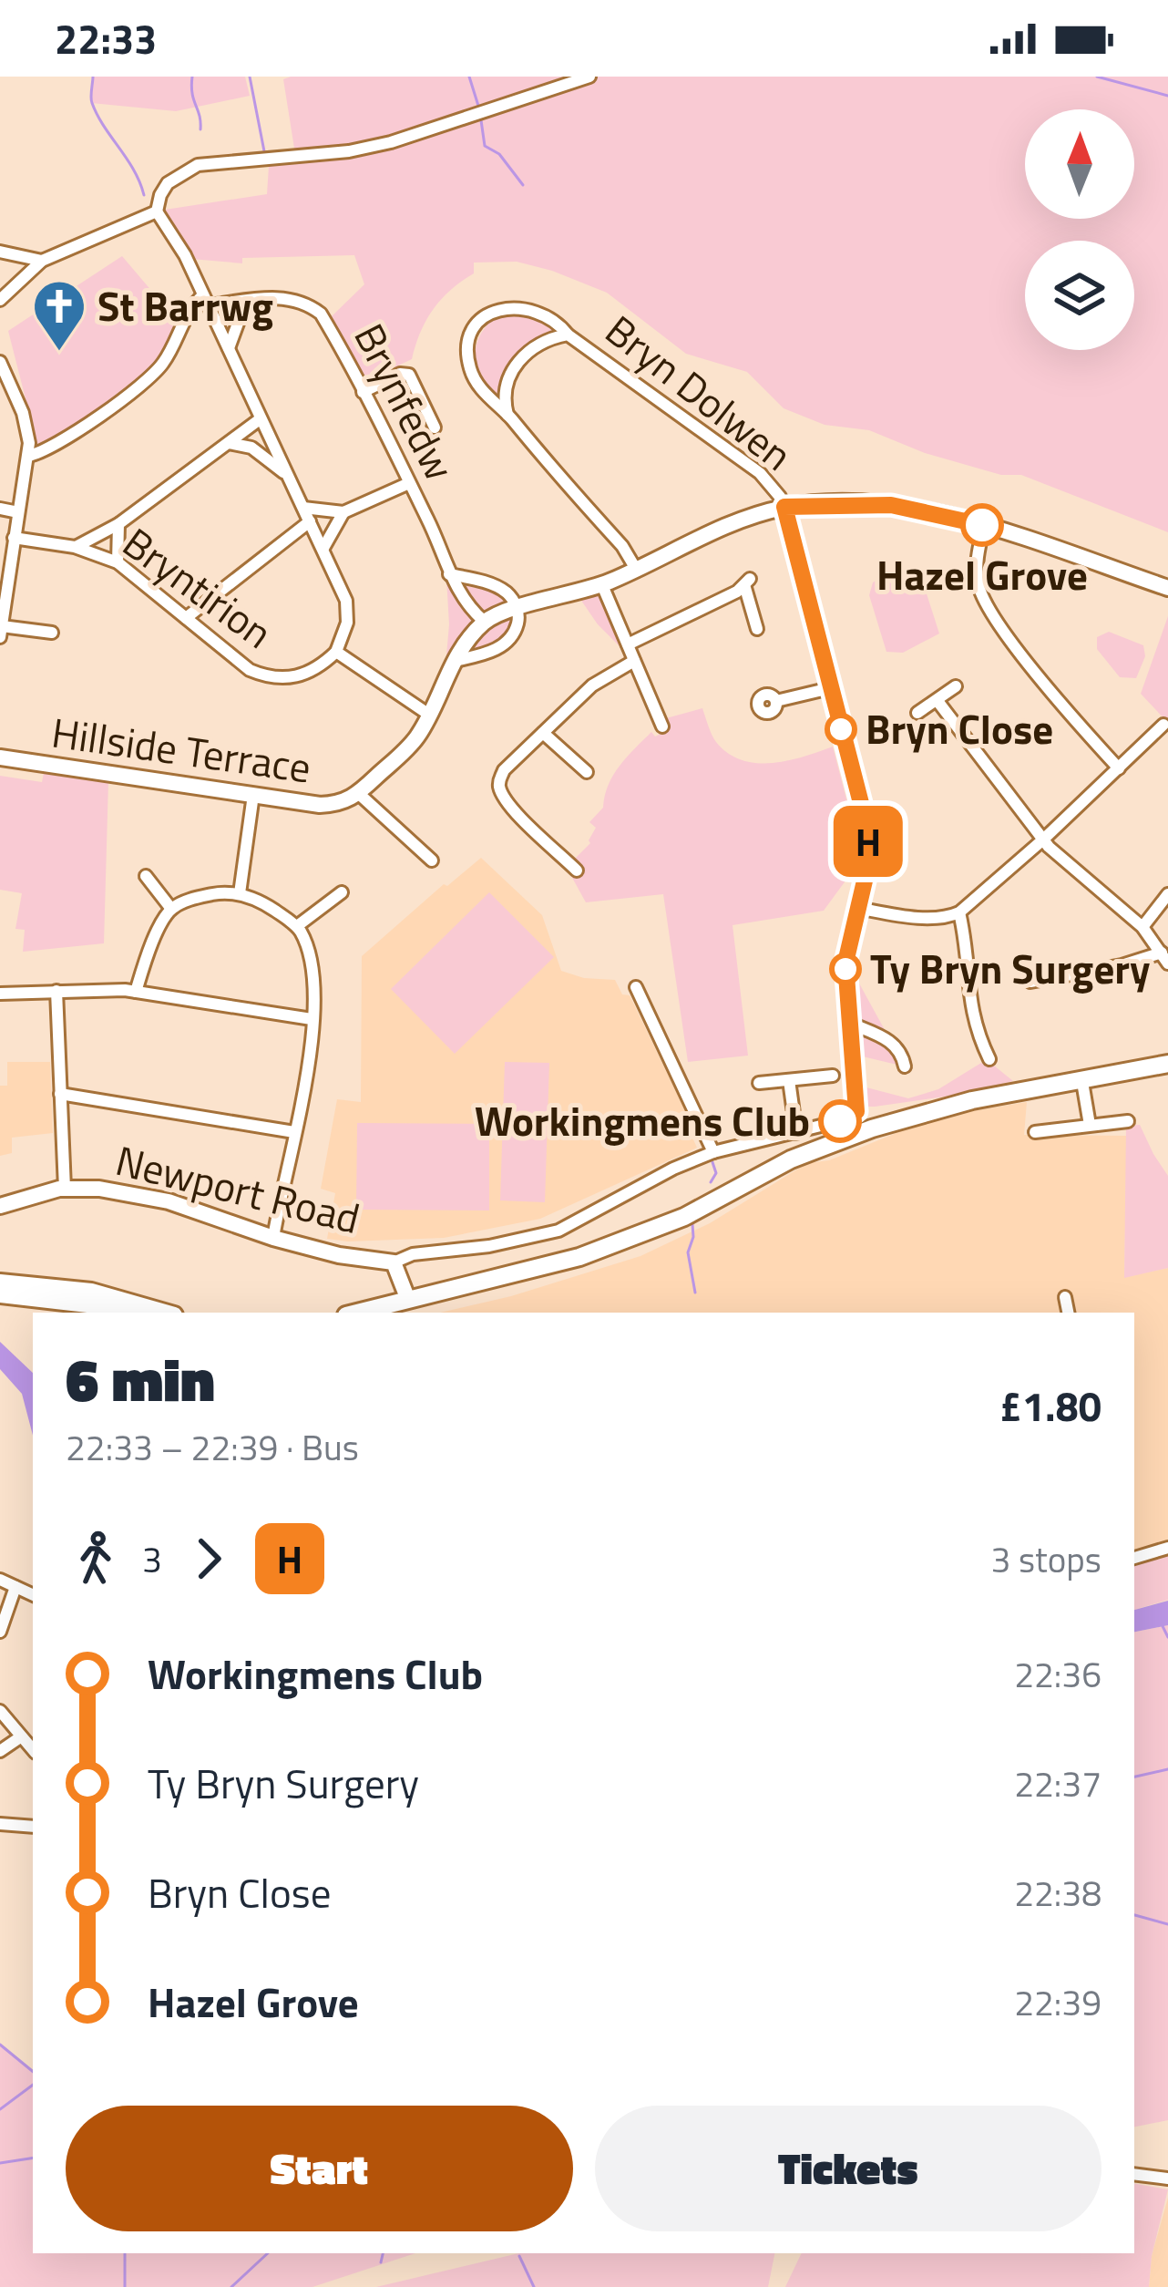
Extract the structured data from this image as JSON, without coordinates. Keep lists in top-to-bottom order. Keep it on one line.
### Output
{"streets":{"street":["Bryn Dolwen","Brynfedw","Bryntirion","Hillside Terrace","Newport Road"]},"places":{"church":["St Barrwg"],"other":["Hazel Grove","Bryn Close","Ty Bryn Surgery","Workingmens Club"]},"lines":["bus line H"],"north":"top","page":{"status":"22:33","on_map":"H","heading":["6 min","22:33 – 22:39 · Bus","£1.80"],"legs":["3","H","3 stops"],"list":[{"name":"Workingmens Club","value":"22:36"},{"name":"Ty Bryn Surgery","value":"22:37"},{"name":"Bryn Close","value":"22:38"},{"name":"Hazel Grove","value":"22:39"}],"buttons":["Start","Tickets"]}}
